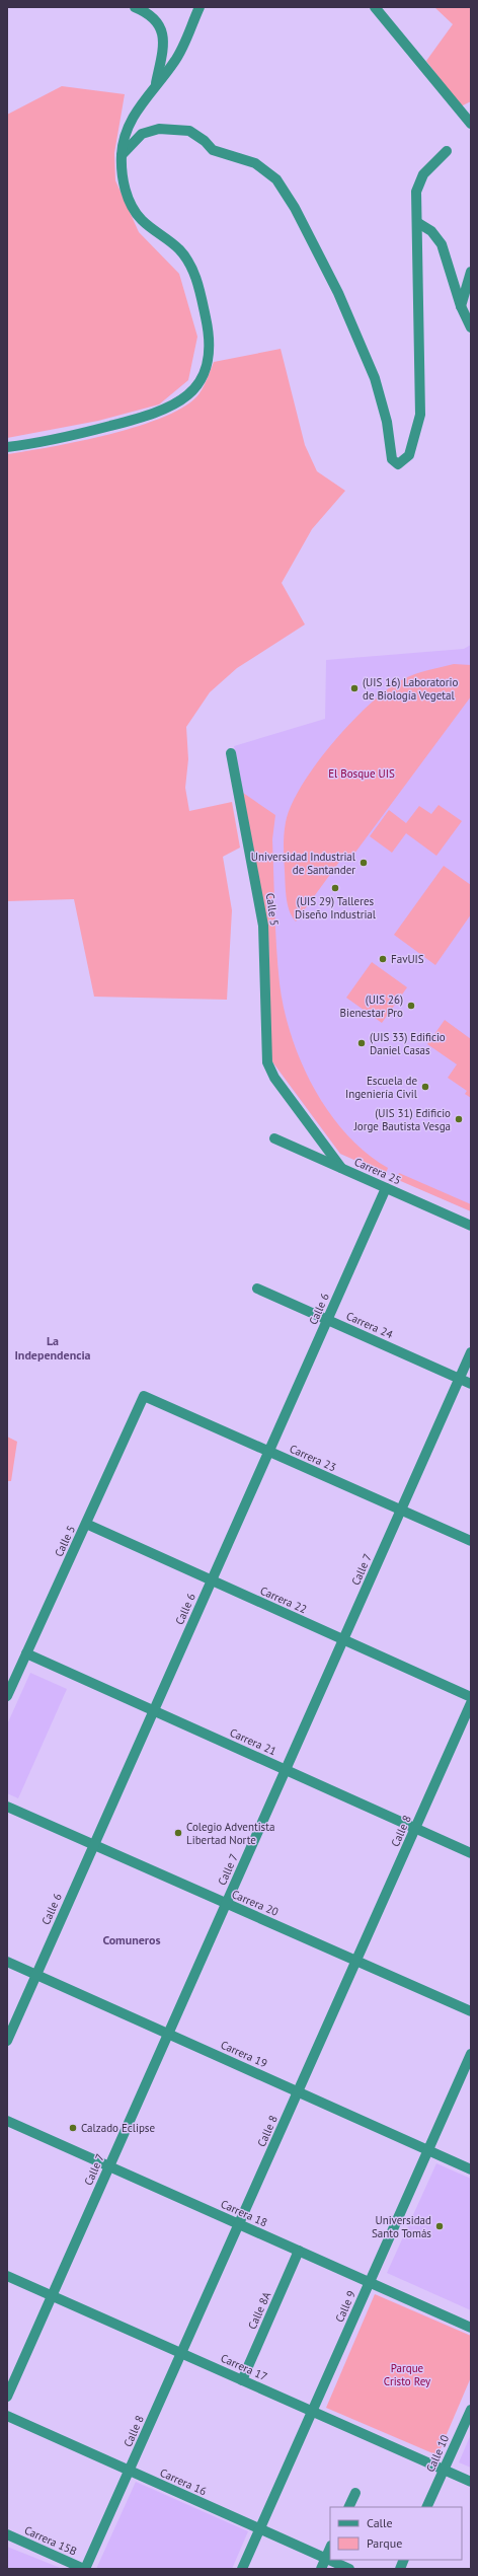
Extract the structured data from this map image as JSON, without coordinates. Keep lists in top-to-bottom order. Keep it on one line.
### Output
{"streets":{"street":["Calle 5","Carrera 25","Calle 6","Carrera 24","Carrera 23","Calle 7","Carrera 22","Carrera 21","Calle 8","Carrera 20","Carrera 19","Carrera 18","Calle 9","Calle 8A","Carrera 17","Calle 10","Carrera 16","Carrera 15B"]},"crossings":[["Calle 5","Carrera 25"],["Calle 5","Carrera 23"],["Calle 5","Carrera 22"],["Calle 5","Carrera 21"],["Carrera 25","Calle 6"],["Calle 6","Carrera 24"],["Calle 6","Carrera 23"],["Calle 6","Carrera 22"],["Calle 6","Carrera 21"],["Calle 6","Carrera 20"],["Calle 6","Carrera 19"],["Carrera 24","Calle 7"],["Carrera 23","Calle 7"],["Calle 7","Carrera 22"],["Calle 7","Carrera 21"],["Calle 7","Carrera 20"],["Calle 7","Carrera 19"],["Calle 7","Carrera 18"],["Calle 7","Carrera 17"],["Carrera 21","Calle 8"],["Calle 8","Carrera 20"],["Calle 8","Carrera 19"],["Calle 8","Carrera 18"],["Calle 8","Carrera 17"],["Calle 8","Carrera 16"],["Calle 8","Carrera 15B"],["Carrera 19","Calle 9"],["Carrera 18","Calle 9"],["Carrera 18","Calle 8A"],["Calle 9","Carrera 17"],["Calle 9","Carrera 16"],["Calle 8A","Carrera 17"],["Carrera 17","Calle 10"]],"districts":["La Independencia","Comuneros"],"parks":["El Bosque UIS","Parque Cristo Rey"],"places":["(UIS 16) Laboratorio de Biología Vegetal","Universidad Industrial de Santander","(UIS 29) Talleres Diseño Industrial","FavUIS","(UIS 26) Bienestar Pro","(UIS 33) Edificio Daniel Casas","Escuela de Ingeniería Civil","(UIS 31) Edificio Jorge Bautista Vesga","Colegio Adventista Libertad Norte","Calzado Eclipse","Universidad Santo Tomás"],"legend":["Calle","Parque"]}
